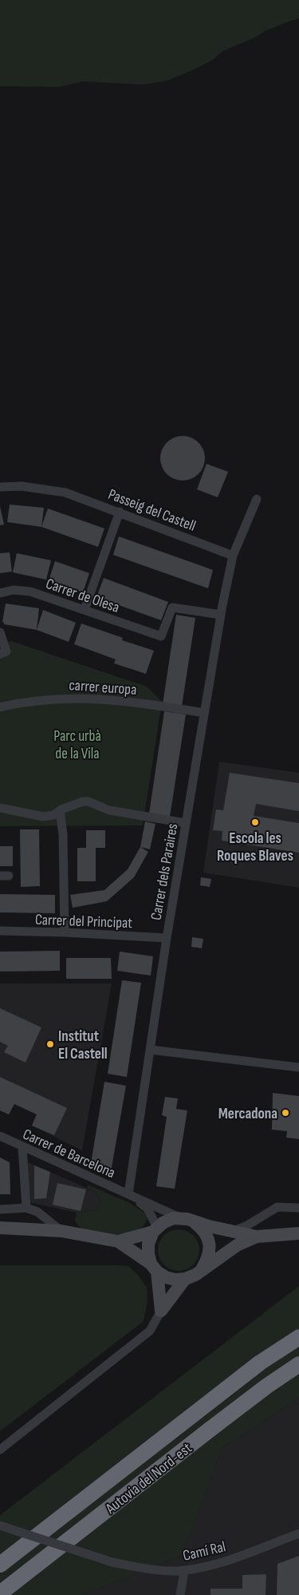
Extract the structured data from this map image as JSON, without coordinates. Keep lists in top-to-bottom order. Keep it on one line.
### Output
{"streets":{"highway":["Autovia del Nord-est"],"street":["Passeig del Castell","Carrer de Olesa","carrer europa","Carrer dels Paraires","Carrer del Principat","Carrer de Barcelona","Camí Ral"]},"crossings":[["Passeig del Castell","Carrer dels Paraires"],["Carrer de Olesa","Carrer dels Paraires"],["carrer europa","Carrer dels Paraires"],["Carrer dels Paraires","Carrer del Principat"],["Carrer dels Paraires","Carrer de Barcelona"]],"parks":["Parc urbà de la Vila"],"places":["Escola les Roques Blaves","Institut El Castell","Mercadona"]}
